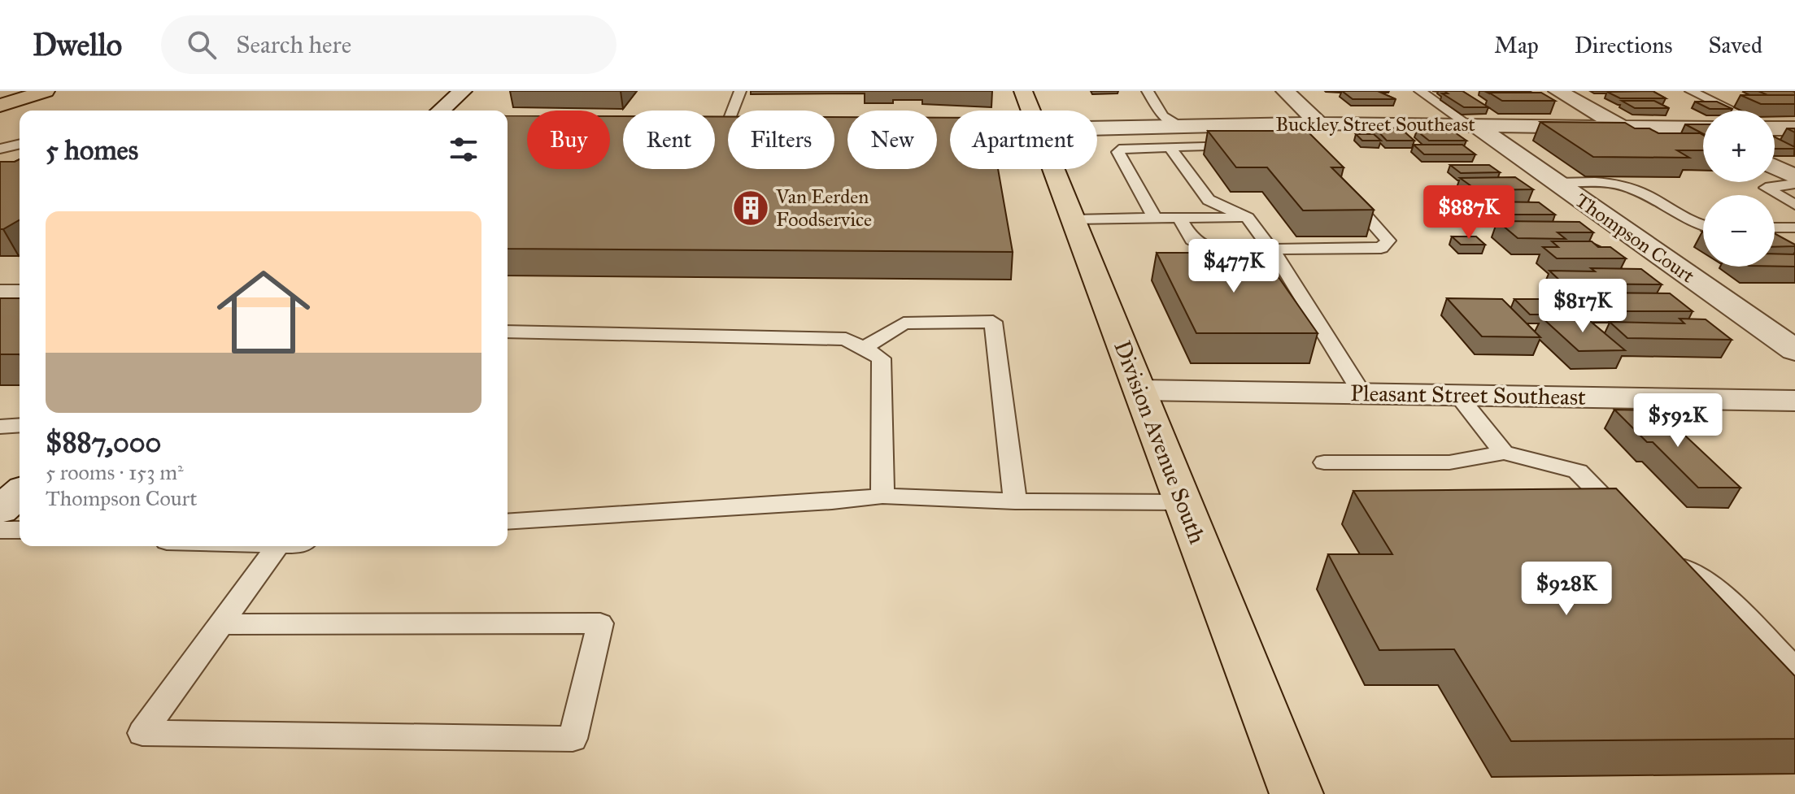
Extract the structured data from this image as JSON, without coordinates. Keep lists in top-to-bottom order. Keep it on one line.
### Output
{"streets":{"main road":["Division Avenue South"],"street":["Buckley Street Southeast","Thompson Court","Pleasant Street Southeast"]},"crossings":[["Buckley Street Southeast","Thompson Court"],["Pleasant Street Southeast","Division Avenue South"]],"places":{"building":["Van Eerden Foodservice"]},"page":{"header":"Dwello","search":"Search here","nav":["Map","Directions","Saved"],"map_buttons":["+","−"],"chip":["Buy","Rent","Filters","New","Apartment"],"heading":"5 homes","price":["$887K","$477K","$817K","$592K","$928K"],"list":[{"name":"$887,000","note":"5 rooms · 153 m² · Thompson Court"}]}}
